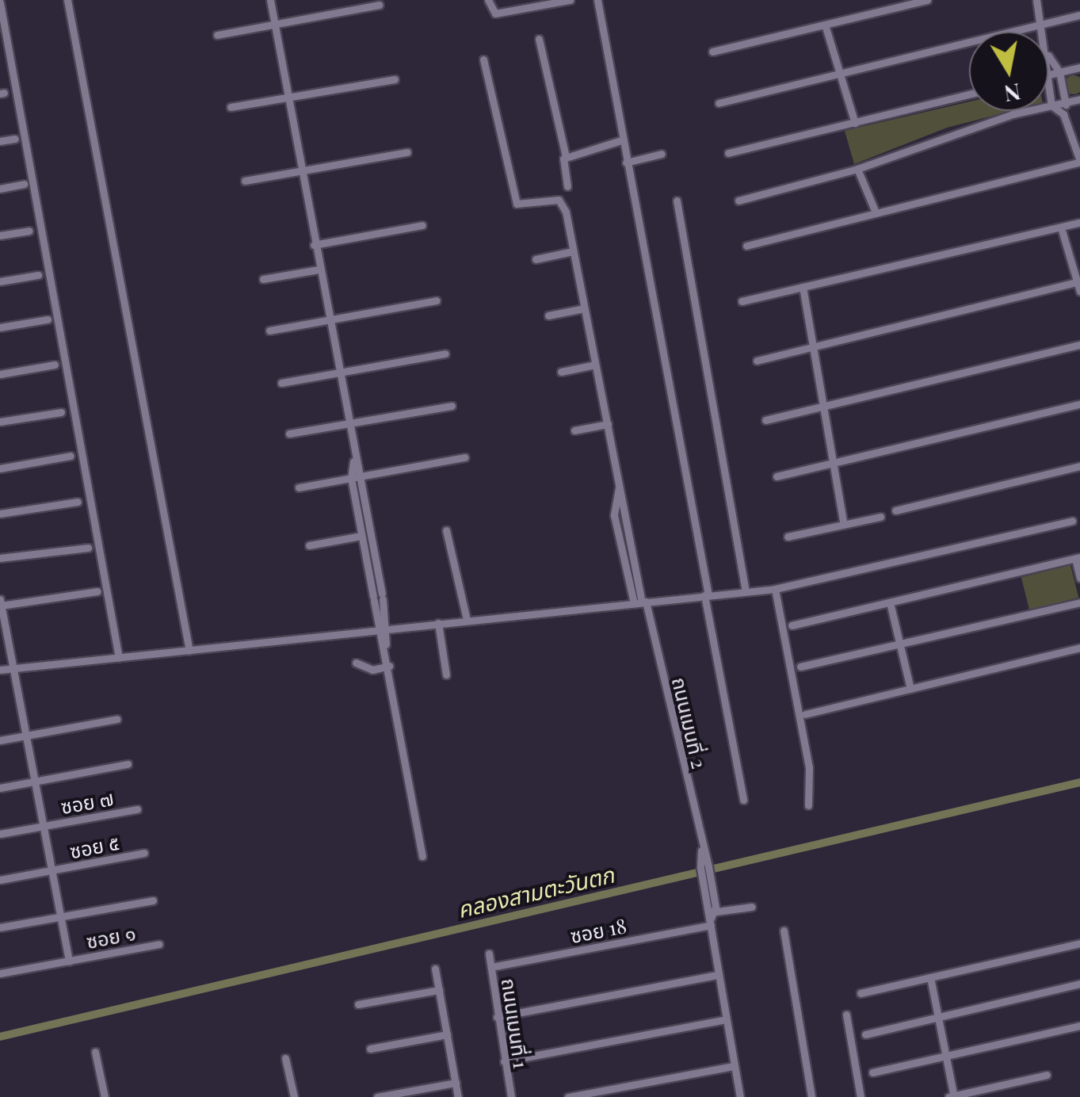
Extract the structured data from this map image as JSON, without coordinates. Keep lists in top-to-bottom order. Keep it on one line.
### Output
{"streets":{"street":["ถนนเมนที่ 2","ซอย ๗","ซอย ๕","ซอย 18","ซอย ๑","ถนนเมนที่ 1"]},"crossings":[["ถนนเมนที่ 2","ซอย 18"],["ซอย 18","ถนนเมนที่ 1"]],"water":["คลองสามตะวันตก"],"north":"bottom"}
